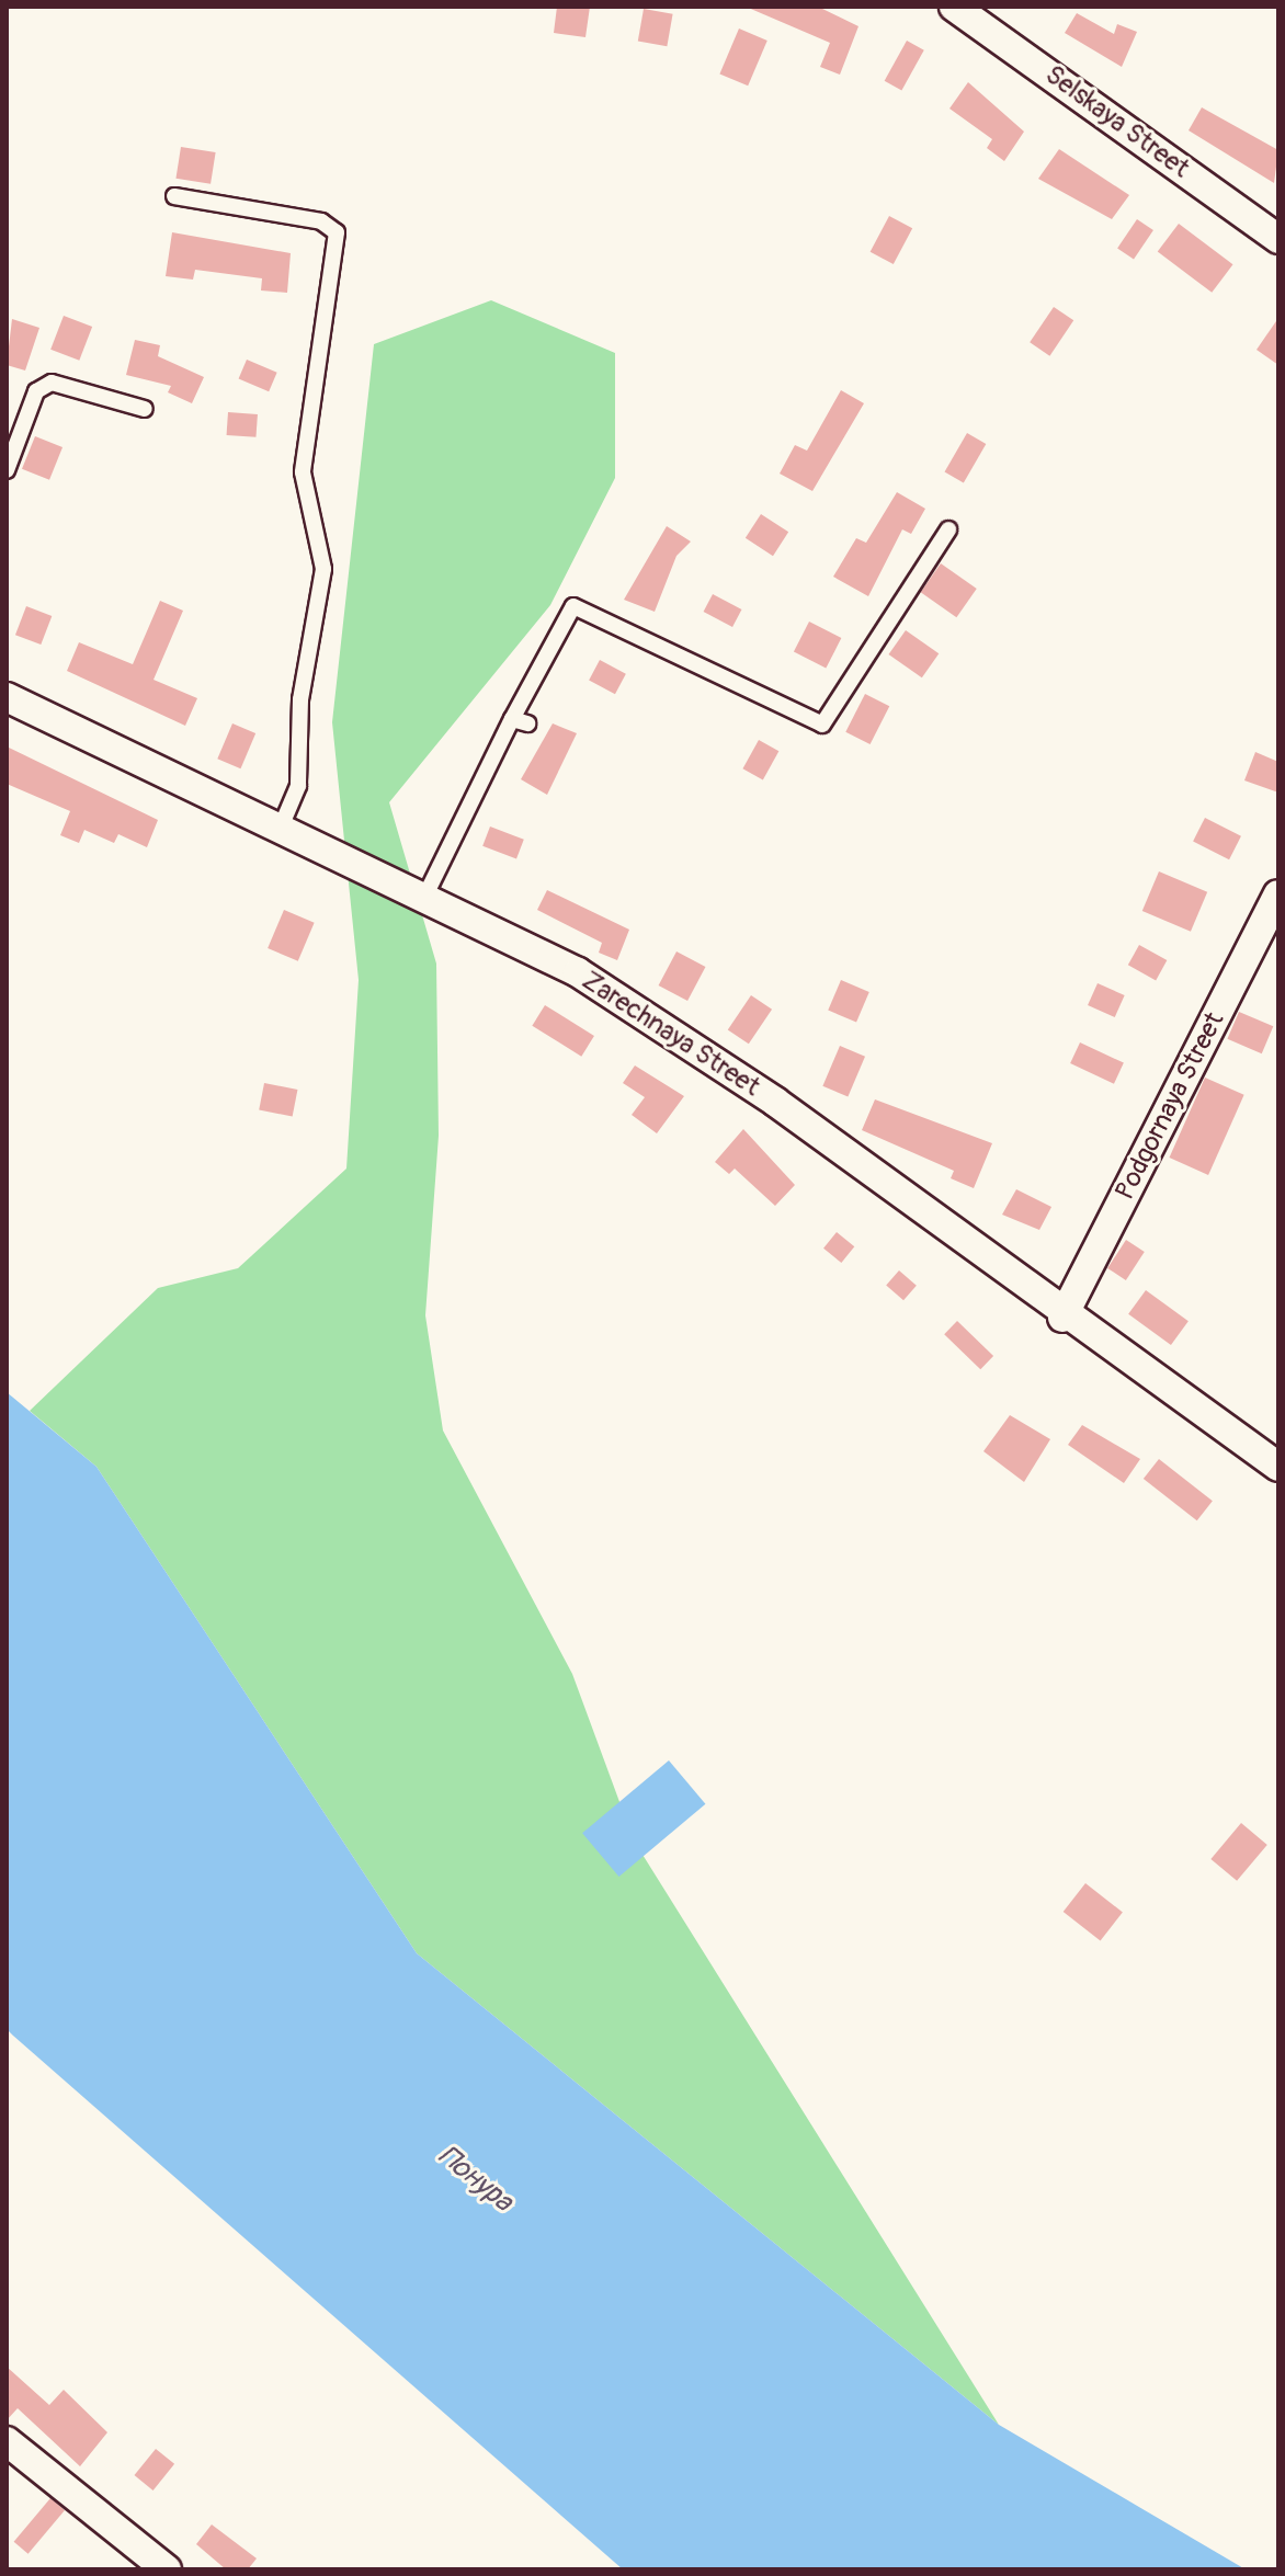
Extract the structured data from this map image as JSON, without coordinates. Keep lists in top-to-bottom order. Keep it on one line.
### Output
{"streets":{"street":["Selskaya Street","Zarechnaya Street","Podgornaya Street"]},"crossings":[["Zarechnaya Street","Podgornaya Street"]],"water":["Понура"]}
